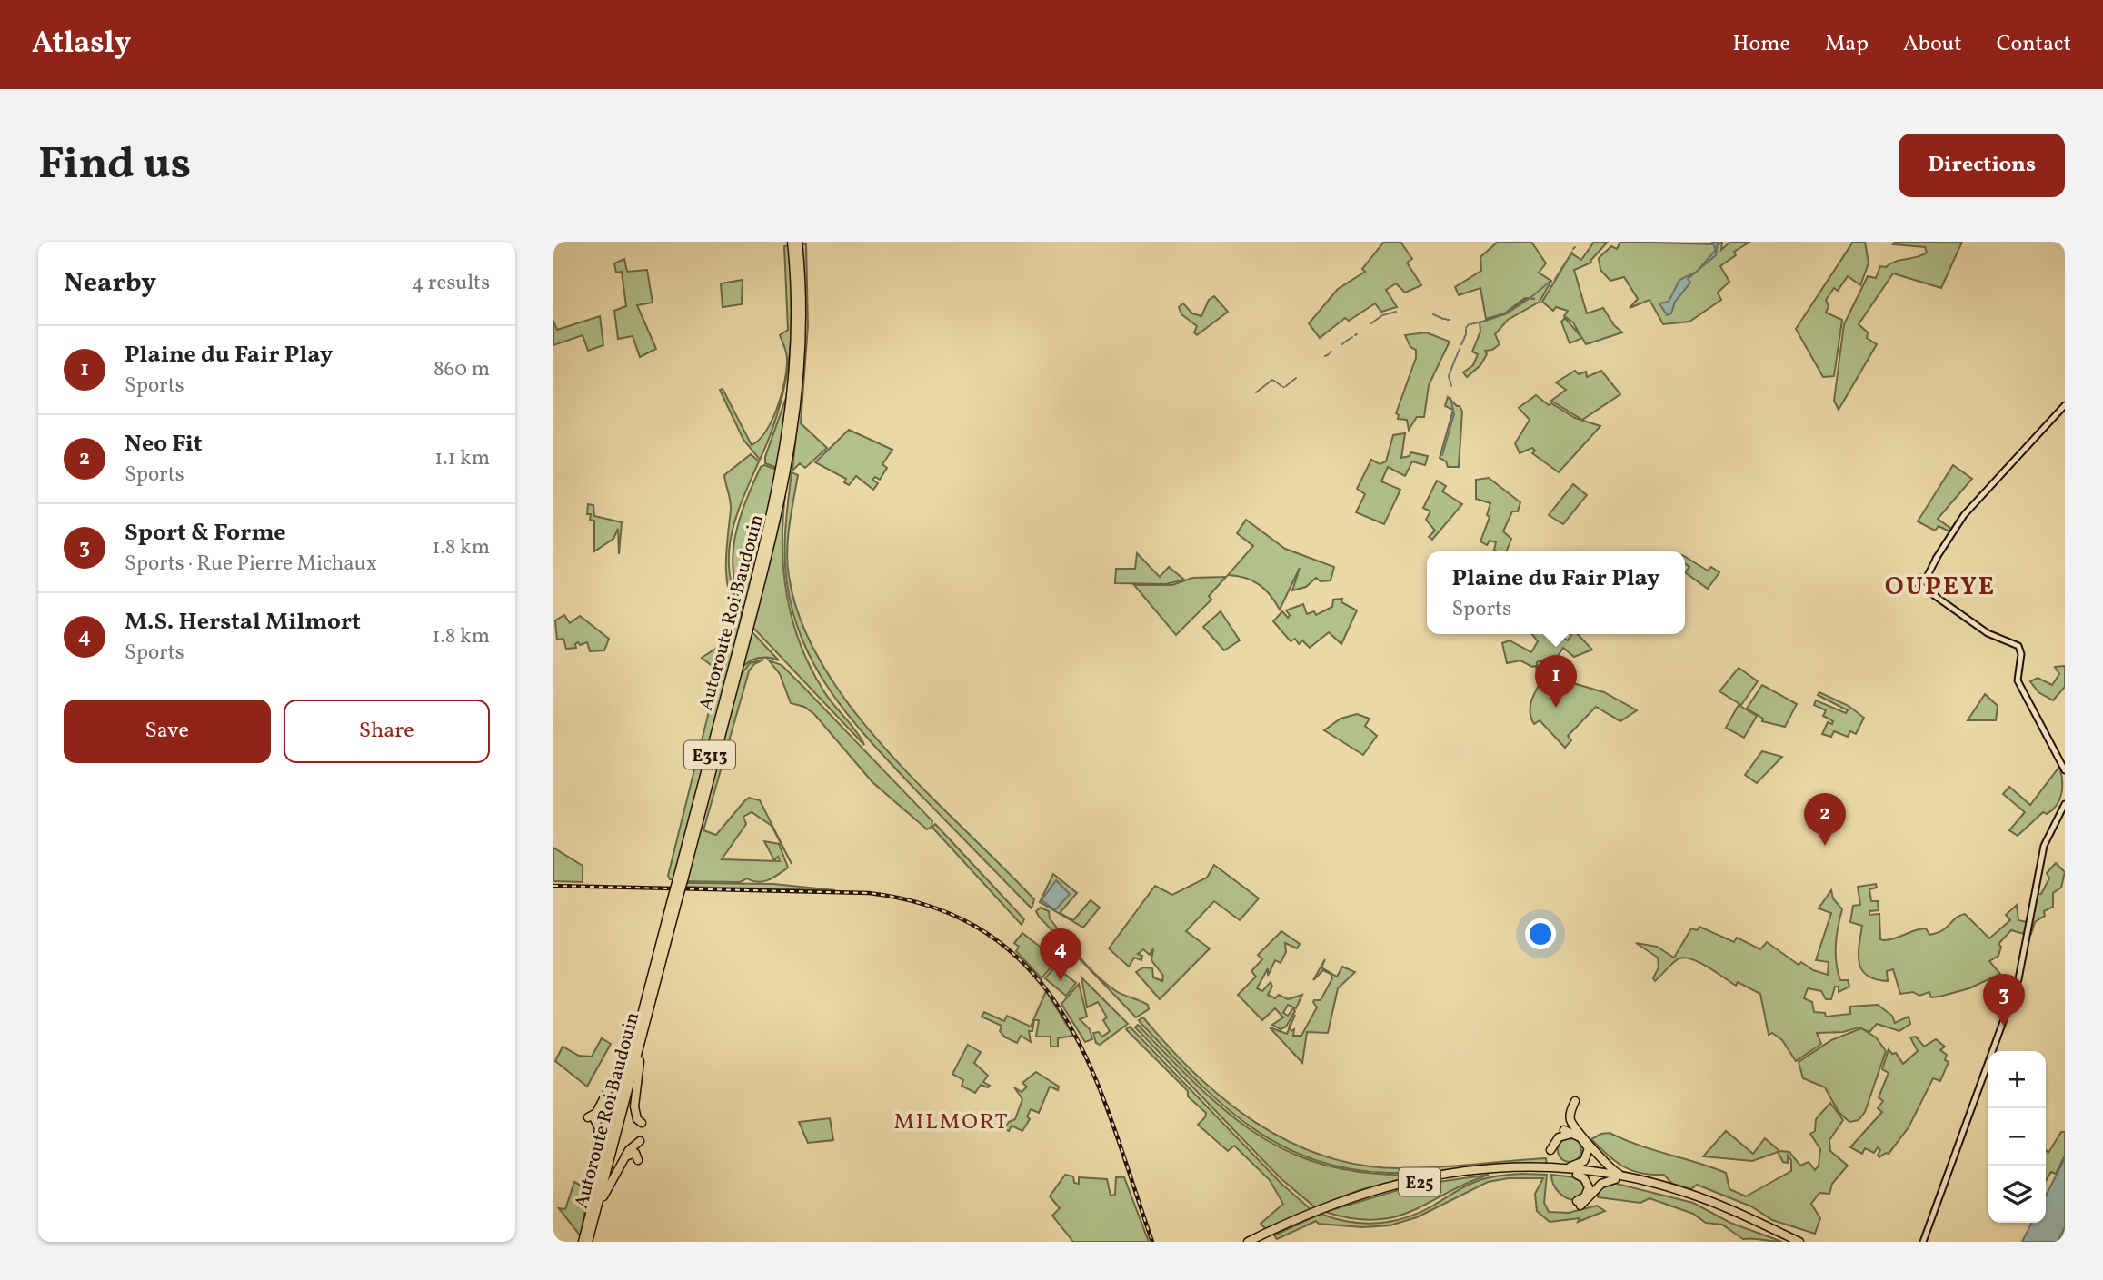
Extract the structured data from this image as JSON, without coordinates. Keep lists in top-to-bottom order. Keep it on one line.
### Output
{"streets":{"highway":["Autoroute Roi Baudouin","E313","E25"]},"districts":["OUPEYE","MILMORT"],"page":{"header":"Atlasly","nav":["Home","Map","About","Contact"],"buttons":["Directions",["Save","Share"]],"title":"Find us","heading":["Nearby","4 results"],"list":[{"mark":"1","name":"Plaine du Fair Play","note":"Sports","value":"860 m"},{"mark":"2","name":"Neo Fit","note":"Sports","value":"1.1 km"},{"mark":"3","name":"Sport & Forme","note":"Sports · Rue Pierre Michaux","value":"1.8 km"},{"mark":"4","name":"M.S. Herstal Milmort","note":"Sports","value":"1.8 km"}],"popup":["Plaine du Fair Play","Sports"],"pins":["1","2","4","3"],"map_buttons":["+","−"]}}
